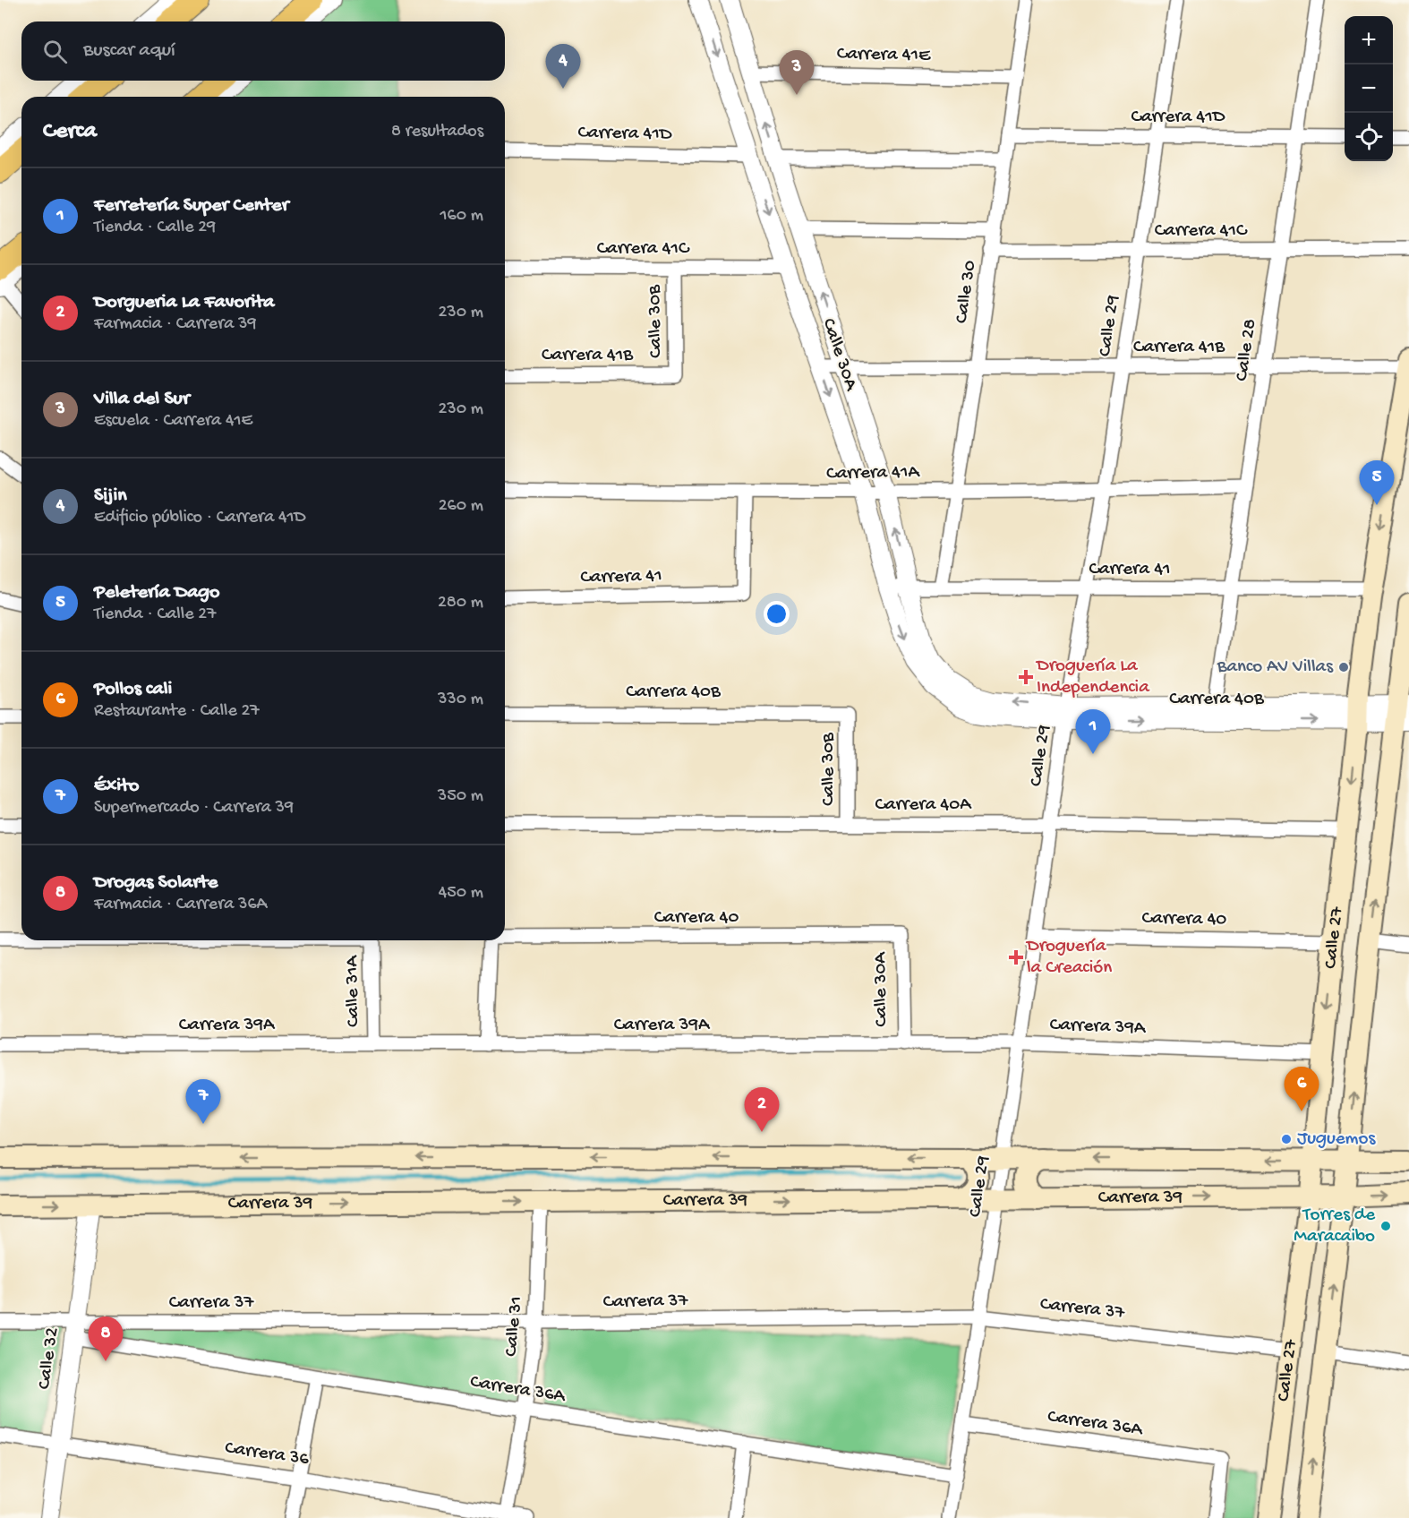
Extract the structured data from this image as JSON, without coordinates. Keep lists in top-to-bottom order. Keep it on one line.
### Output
{"streets":{"main road":["Calle 27","Carrera 39"],"street":["Carrera 41E","Carrera 41D","Carrera 41C","Calle 30","Calle 30B","Calle 29","Carrera 41B","Calle 28","Calle 30A","Carrera 41A","Carrera 41","Carrera 40B","Carrera 40A","Carrera 40","Calle 31A","Carrera 39A","Carrera 37","Calle 31","Calle 32","Carrera 36A","Carrera 36"]},"crossings":[["Carrera 41E","Calle 30"],["Carrera 41E","Calle 30A"],["Carrera 41D","Calle 30"],["Carrera 41D","Calle 29"],["Carrera 41D","Calle 28"],["Carrera 41D","Calle 30A"],["Carrera 41C","Calle 30"],["Carrera 41C","Calle 30B"],["Carrera 41C","Calle 29"],["Carrera 41C","Calle 28"],["Carrera 41C","Calle 30A"],["Calle 30","Carrera 41B"],["Calle 30","Carrera 41A"],["Calle 30","Carrera 41"],["Calle 30B","Carrera 41B"],["Calle 30B","Carrera 40B"],["Calle 30B","Carrera 40A"],["Calle 29","Carrera 41B"],["Calle 29","Carrera 41A"],["Calle 29","Carrera 41"],["Calle 29","Carrera 40B"],["Calle 29","Carrera 40A"],["Calle 29","Carrera 40"],["Calle 29","Carrera 39A"],["Calle 29","Carrera 39"],["Calle 29","Carrera 37"],["Calle 29","Carrera 36A"],["Carrera 41B","Calle 28"],["Carrera 41B","Calle 30A"],["Carrera 41B","Calle 27"],["Calle 28","Carrera 41A"],["Calle 28","Carrera 41"],["Calle 28","Carrera 40B"],["Calle 30A","Carrera 41A"],["Calle 30A","Carrera 41"],["Calle 30A","Carrera 40B"],["Calle 30A","Carrera 40"],["Calle 30A","Carrera 39A"],["Carrera 41A","Carrera 41"],["Carrera 41","Calle 27"],["Carrera 40B","Calle 27"],["Carrera 40A","Calle 27"],["Carrera 40","Calle 27"],["Carrera 40","Carrera 39A"],["Calle 27","Carrera 39A"],["Calle 27","Carrera 39"],["Calle 27","Carrera 37"],["Calle 31A","Carrera 39A"],["Carrera 39","Calle 31"],["Carrera 39","Calle 32"],["Carrera 37","Calle 31"],["Carrera 37","Calle 32"],["Carrera 37","Carrera 36A"],["Calle 31","Carrera 36A"],["Calle 31","Carrera 36"],["Calle 32","Carrera 36A"],["Calle 32","Carrera 36"]],"places":{"other":["Banco AV Villas","Juguemos","Torres de Maracaibo"],"health":["Droguería La Independencia","Droguería la Creación"]},"page":{"map_buttons":["+","−"],"search":"Buscar aquí","pins":["4","3","5","1","6","7","2","8"],"heading":["Cerca","8 resultados"],"list":[{"mark":"1","name":"Ferretería Super Center","note":"Tienda · Calle 29","value":"160 m"},{"mark":"2","name":"Dorgueria La Favorita","note":"Farmacia · Carrera 39","value":"230 m"},{"mark":"3","name":"Villa del Sur","note":"Escuela · Carrera 41E","value":"230 m"},{"mark":"4","name":"Sijin","note":"Edificio público · Carrera 41D","value":"260 m"},{"mark":"5","name":"Peletería Dago","note":"Tienda · Calle 27","value":"280 m"},{"mark":"6","name":"Pollos cali","note":"Restaurante · Calle 27","value":"330 m"},{"mark":"7","name":"Éxito","note":"Supermercado · Carrera 39","value":"350 m"},{"mark":"8","name":"Drogas Solarte","note":"Farmacia · Carrera 36A","value":"450 m"}]}}
